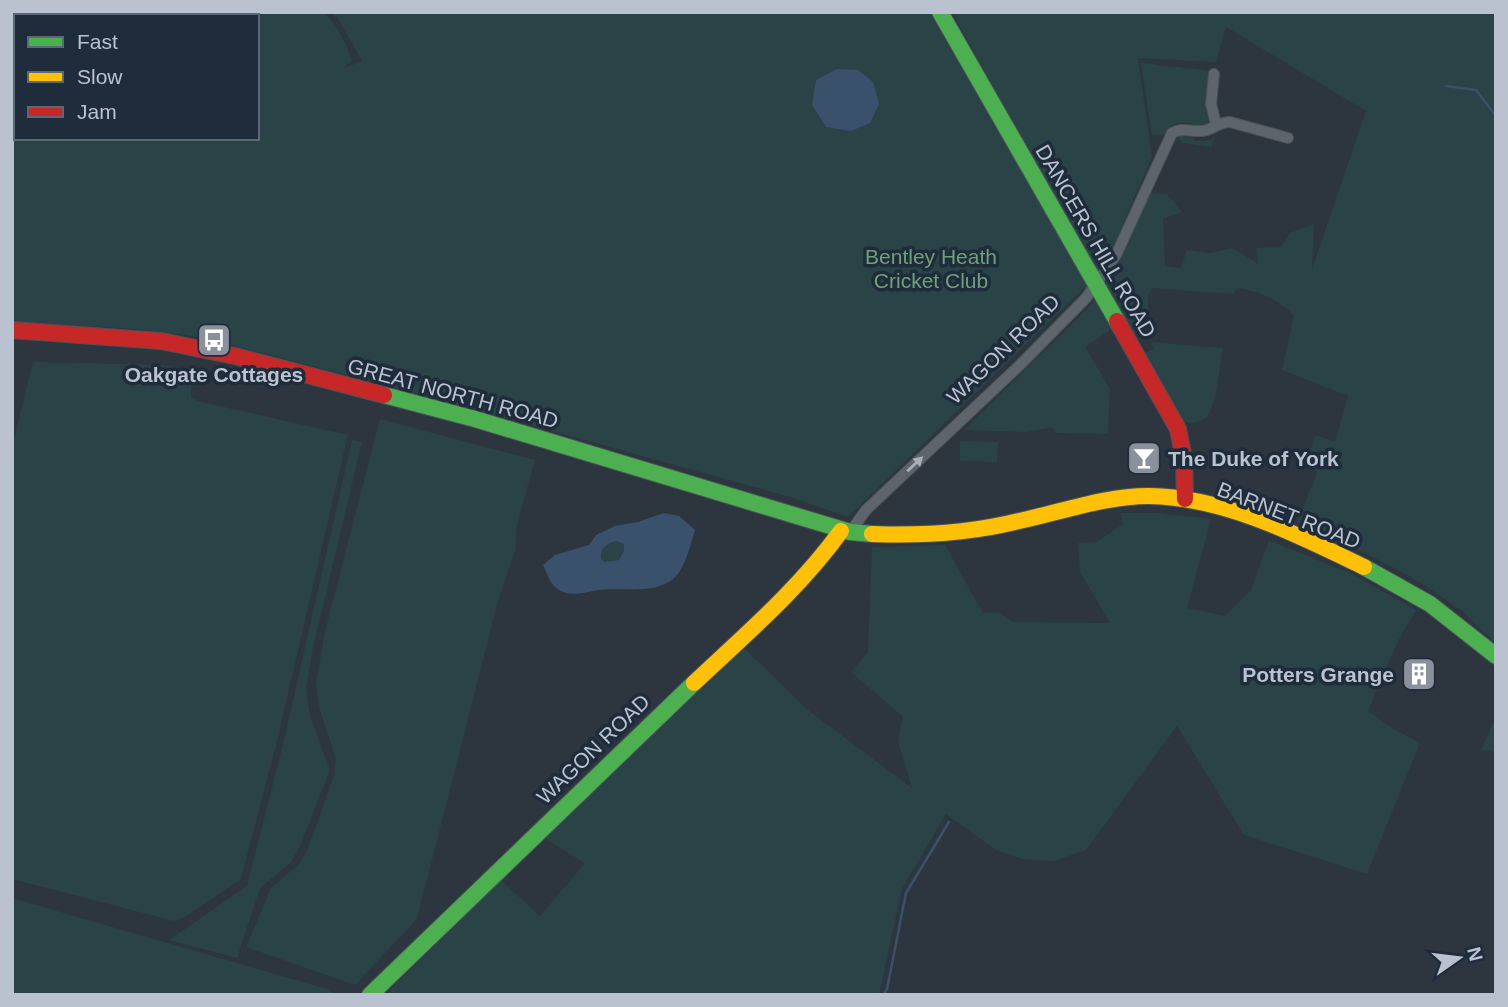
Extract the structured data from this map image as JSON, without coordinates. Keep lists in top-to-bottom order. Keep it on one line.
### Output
{"streets":{"main road":["DANCERS HILL ROAD","WAGON ROAD","GREAT NORTH ROAD","BARNET ROAD"]},"crossings":[["DANCERS HILL ROAD","WAGON ROAD"],["DANCERS HILL ROAD","BARNET ROAD"],["WAGON ROAD","GREAT NORTH ROAD"],["GREAT NORTH ROAD","BARNET ROAD"]],"parks":["Bentley Heath Cricket Club"],"places":{"bus stop":["Oakgate Cottages"],"bar":["The Duke of York"],"building":["Potters Grange"]},"legend":["Fast","Slow","Jam"],"north":"right"}
